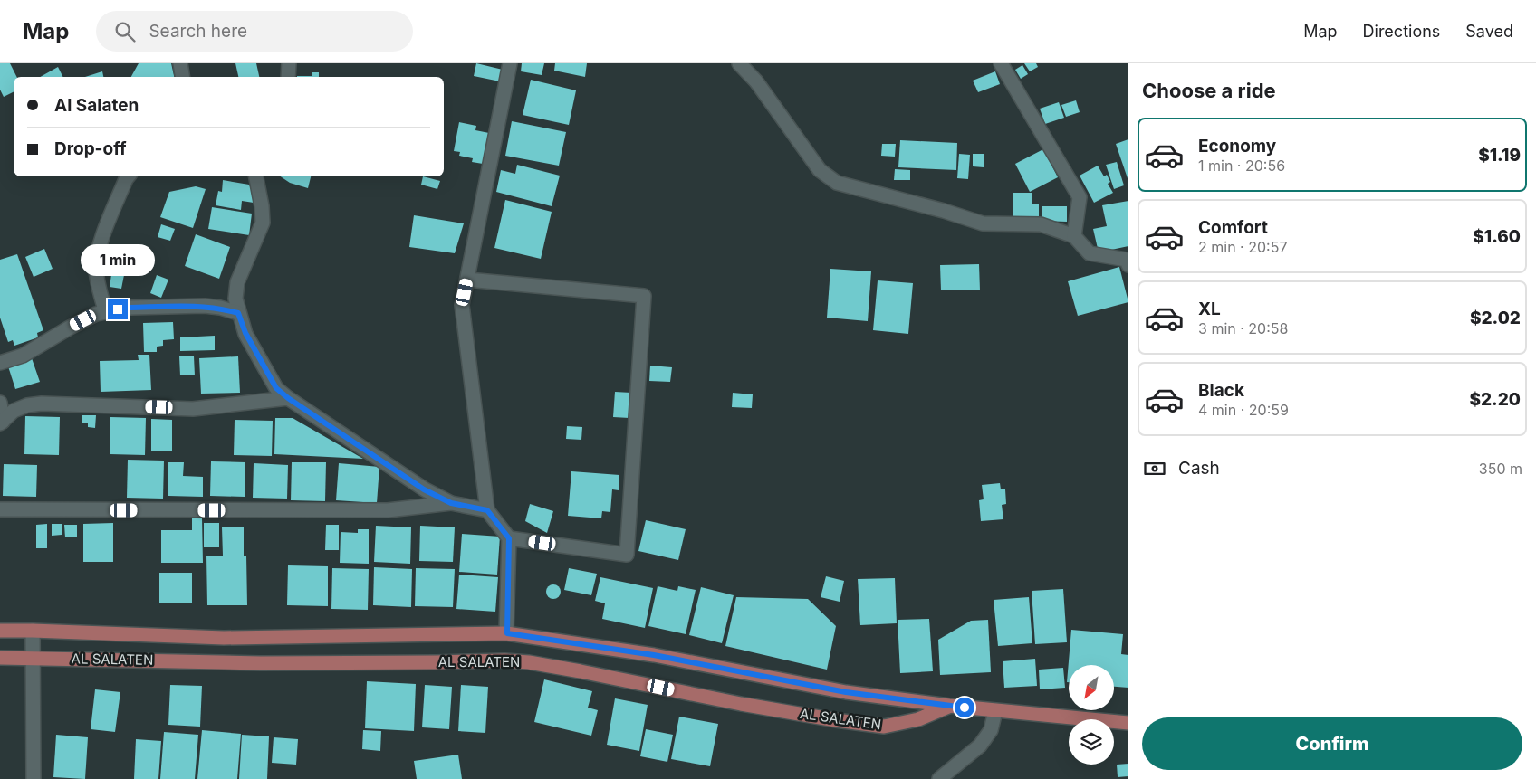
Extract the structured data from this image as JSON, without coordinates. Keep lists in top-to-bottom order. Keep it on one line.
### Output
{"streets":{"main road":["AL SALATEN"]},"north":"bottom left","page":{"header":"Map","search":"Search here","nav":["Map","Directions","Saved"],"heading":"Choose a ride","banner":["Al Salaten","Drop-off"],"list":[{"name":"Economy","note":"1 min · 20:56","value":"$1.19"},{"name":"Comfort","note":"2 min · 20:57","value":"$1.60"},{"name":"XL","note":"3 min · 20:58","value":"$2.02"},{"name":"Black","note":"4 min · 20:59","value":"$2.20"}],"bubble":"1 min","pay":["Cash","350 m"],"buttons":"Confirm"}}
